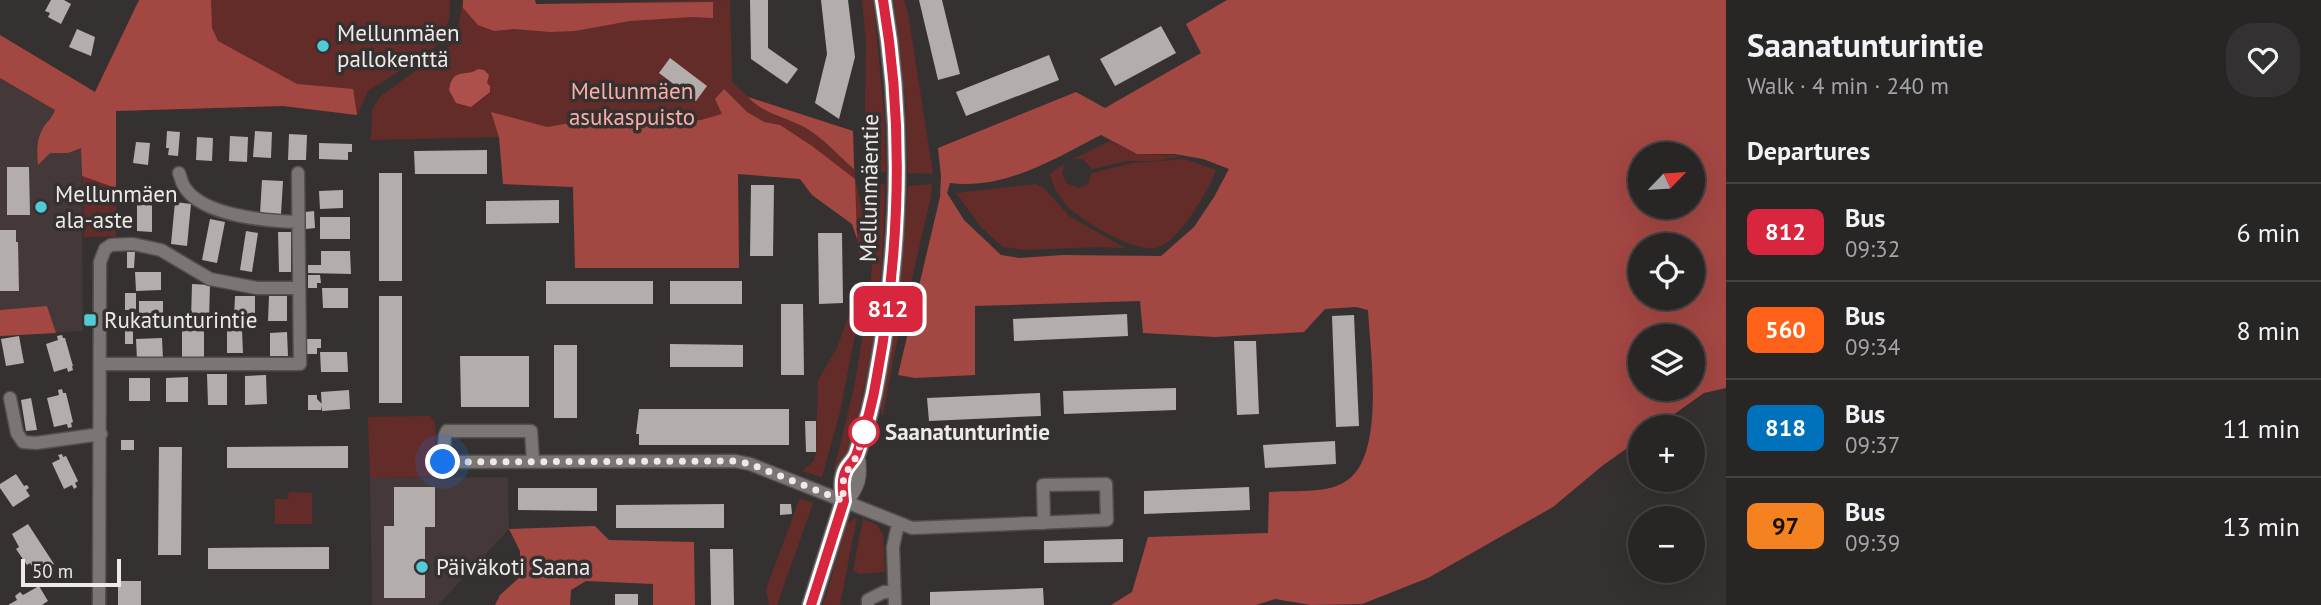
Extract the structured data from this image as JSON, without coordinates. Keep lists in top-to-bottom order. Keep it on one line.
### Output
{"streets":{"main road":["Mellunmäentie"]},"parks":["Mellunmäen asukaspuisto"],"places":{"other":["Mellunmäen pallokenttä","Mellunmäen ala-aste","Saanatunturintie","Päiväkoti Saana"],"transit":["Rukatunturintie"]},"lines":["bus line 812"],"scale_bar":"50 m","north":"top right","page":{"on_map":"812","heading":[["Saanatunturintie","Walk · 4 min · 240 m"],"Departures"],"map_buttons":["+","−"],"list":[{"mark":"812","name":"Bus","note":"09:32","value":"6 min"},{"mark":"560","name":"Bus","note":"09:34","value":"8 min"},{"mark":"818","name":"Bus","note":"09:37","value":"11 min"},{"mark":"97","name":"Bus","note":"09:39","value":"13 min"}],"scale":"50 m"}}
